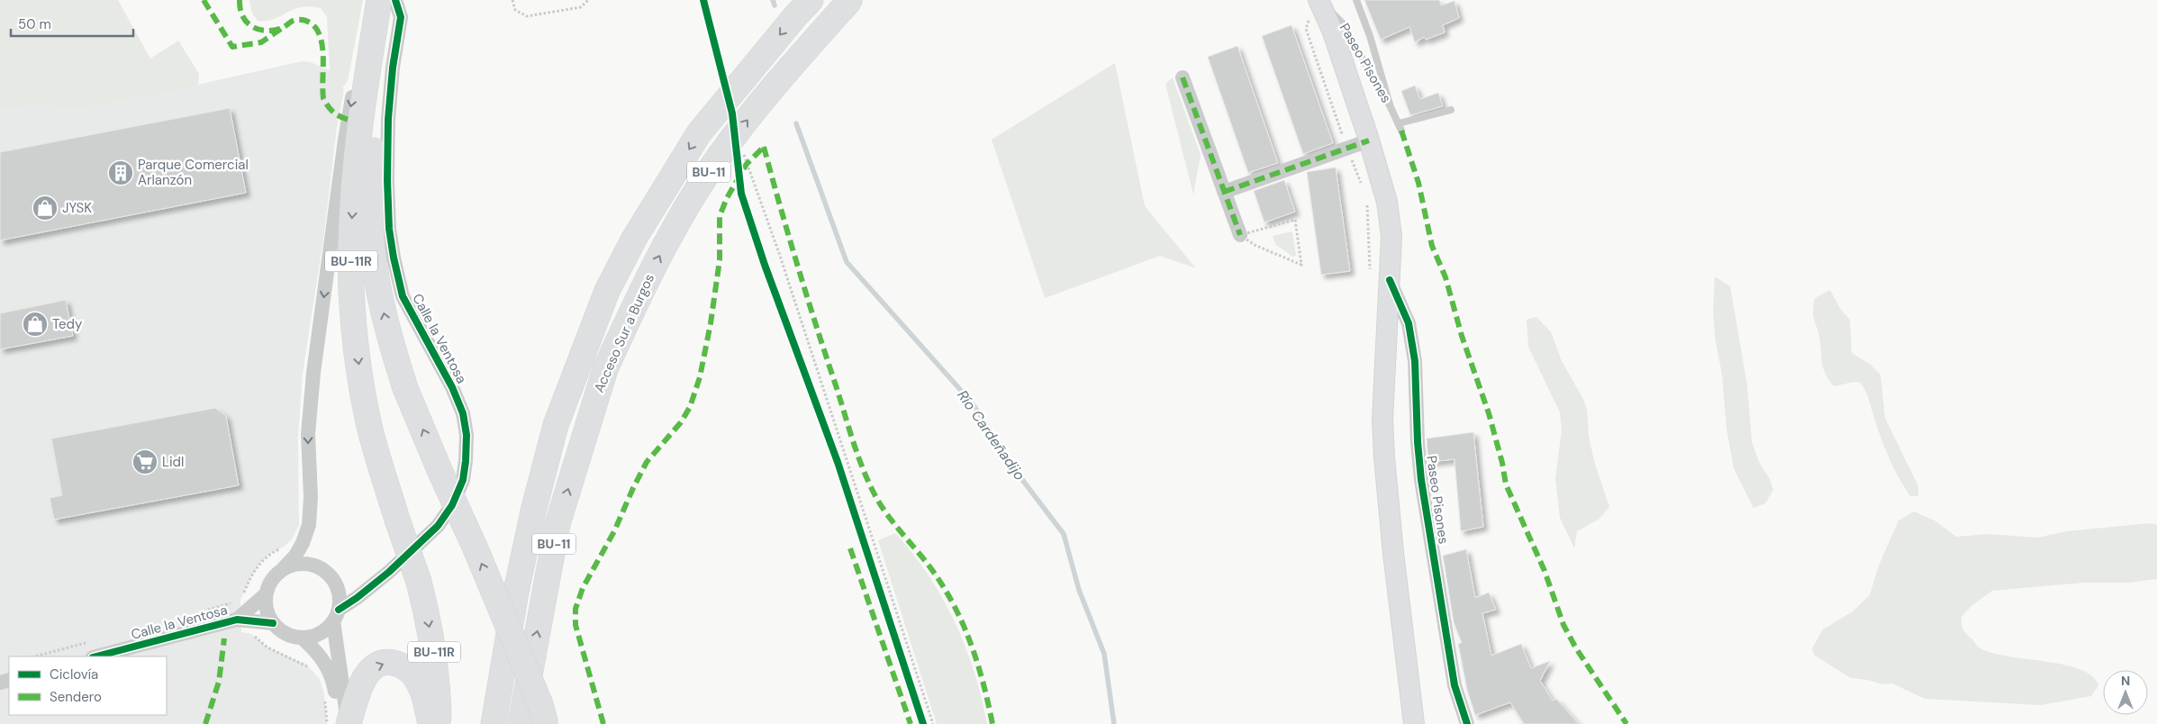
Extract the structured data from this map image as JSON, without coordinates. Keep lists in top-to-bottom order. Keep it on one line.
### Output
{"streets":{"highway":["BU-11","BU-11R","Acceso Sur a Burgos"],"main road":["Paseo Pisones"],"street":["Calle la Ventosa"]},"water":["Río Cardeñadijo"],"places":{"building":["Parque Comercial Arlanzón"],"shop":["JYSK","Tedy"],"supermarket":["Lidl"]},"legend":["Ciclovía","Sendero"],"scale_bar":"50 m","north":"top"}
